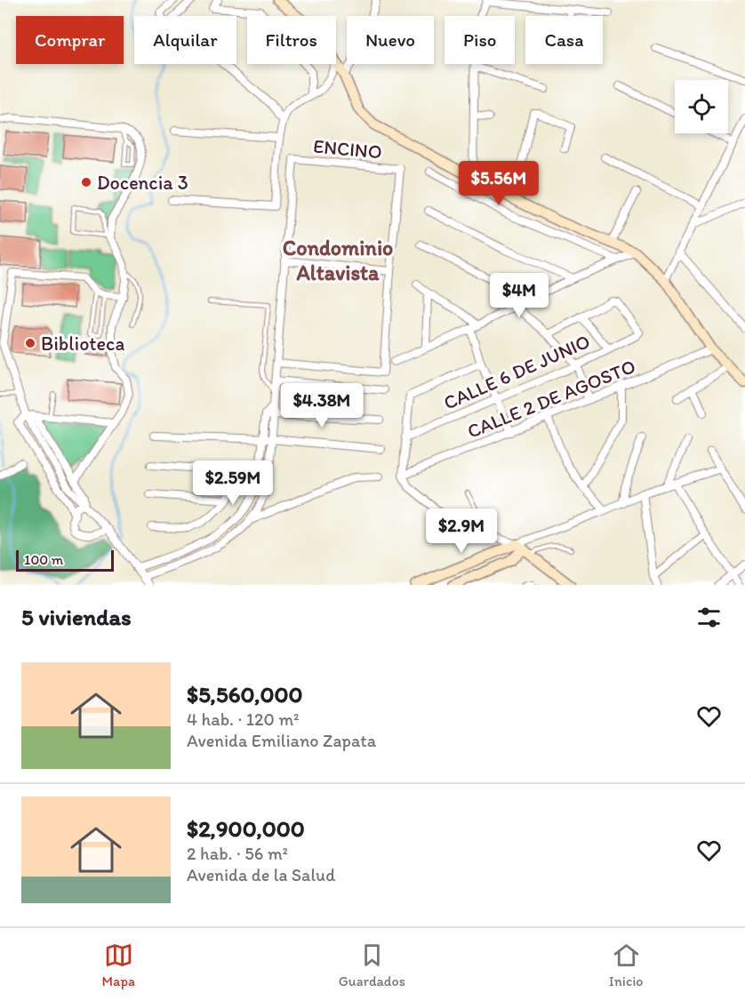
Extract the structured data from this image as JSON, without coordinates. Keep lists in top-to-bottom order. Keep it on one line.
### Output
{"streets":{"street":["ENCINO","CALLE 6 DE JUNIO","CALLE 2 DE AGOSTO"]},"districts":["Condominio Altavista"],"places":["Docencia 3","Biblioteca"],"scale_bar":"100 m","page":{"chip":["Comprar","Alquilar","Filtros","Nuevo","Piso","Casa"],"price":["$5.56M","$4M","$4.38M","$2.59M","$2.9M"],"scale":"100 m","heading":"5 viviendas","list":[{"name":"$5,560,000","note":"4 hab. · 120 m² · Avenida Emiliano Zapata"},{"name":"$2,900,000","note":"2 hab. · 56 m² · Avenida de la Salud"}],"tabs":["Mapa","Guardados","Inicio"]}}
